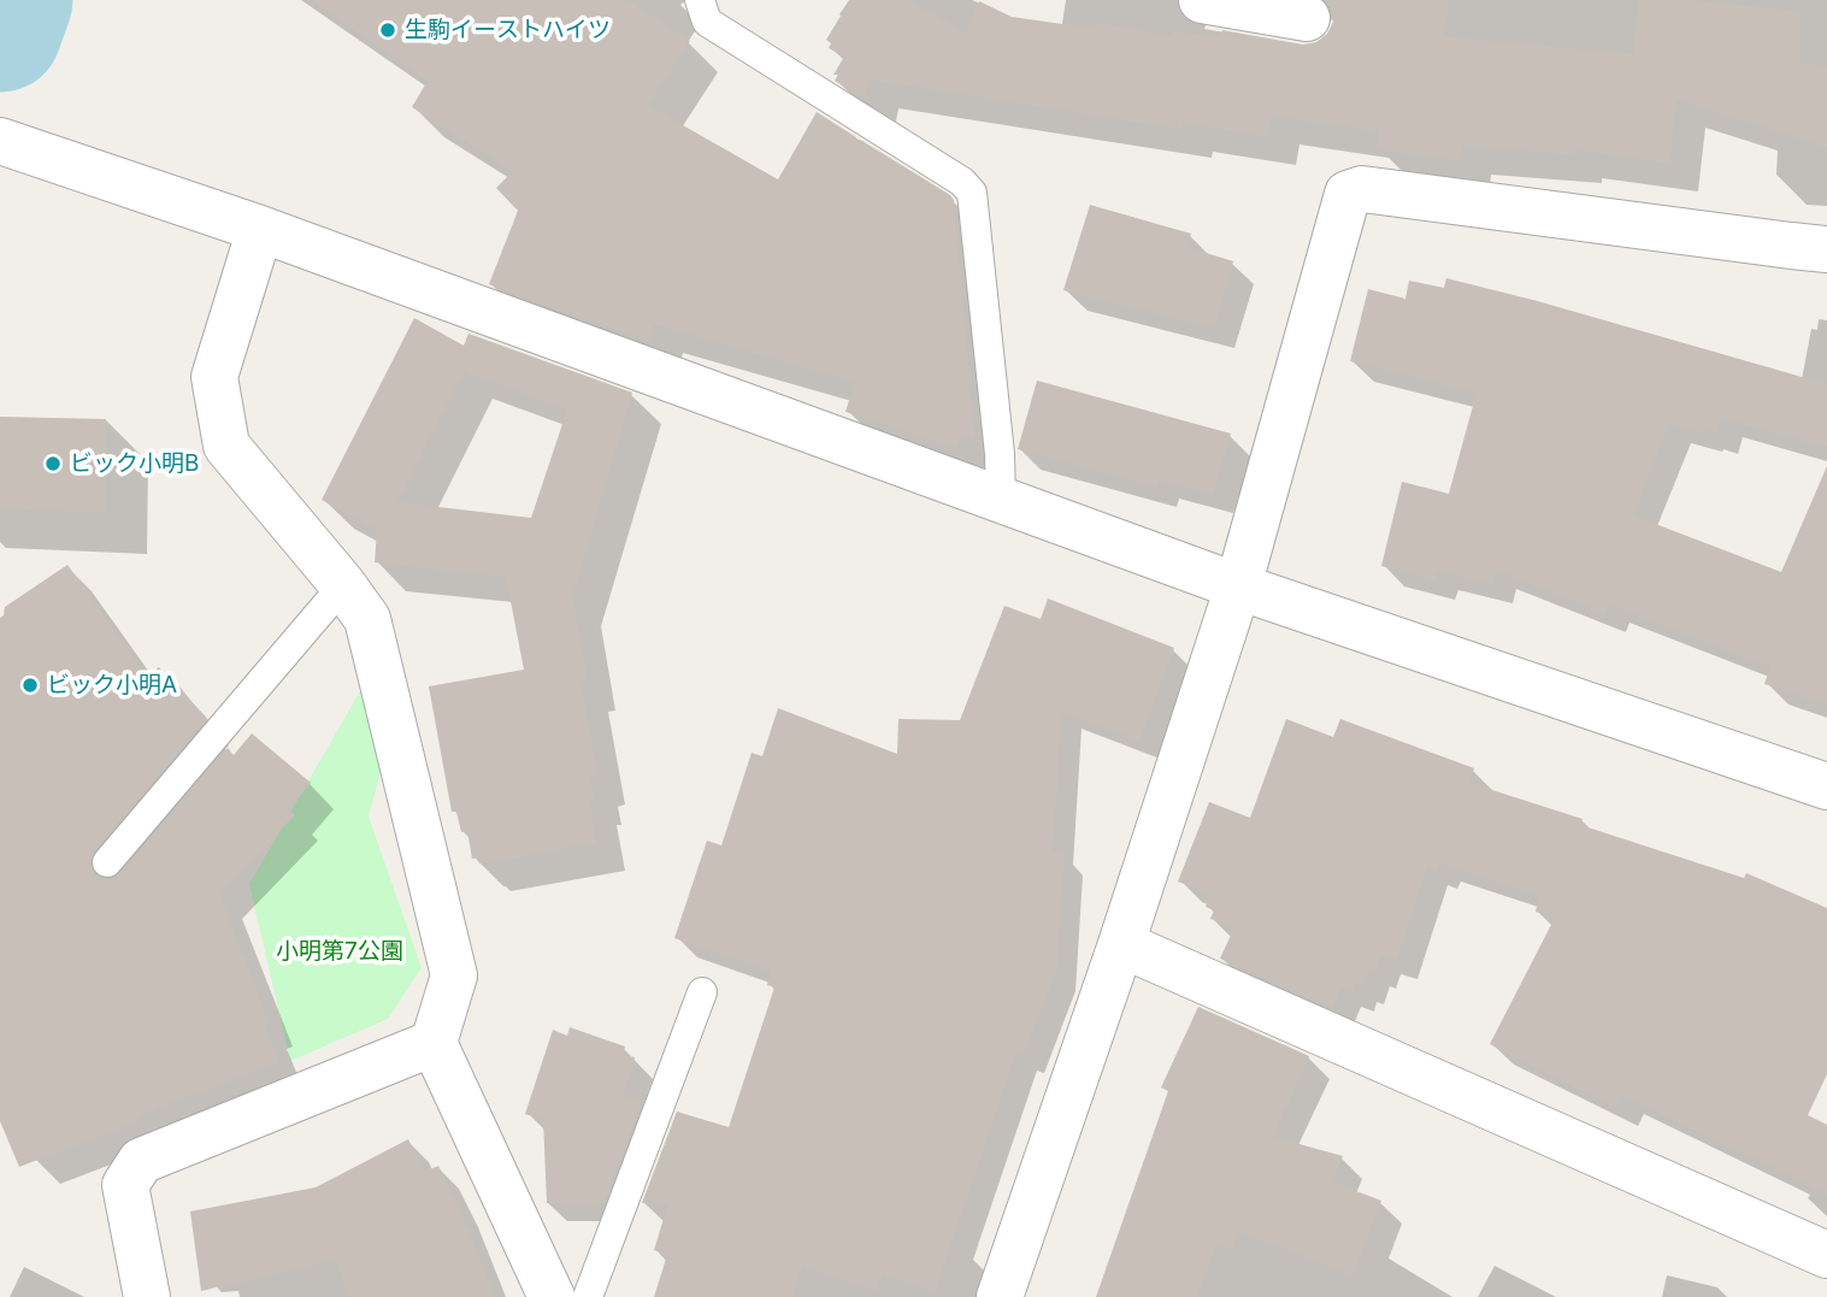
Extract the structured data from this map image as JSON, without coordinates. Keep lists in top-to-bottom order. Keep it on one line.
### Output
{"parks":["小明第7公園"],"places":["生駒イーストハイツ","ビック小明B","ビック小明A"]}
